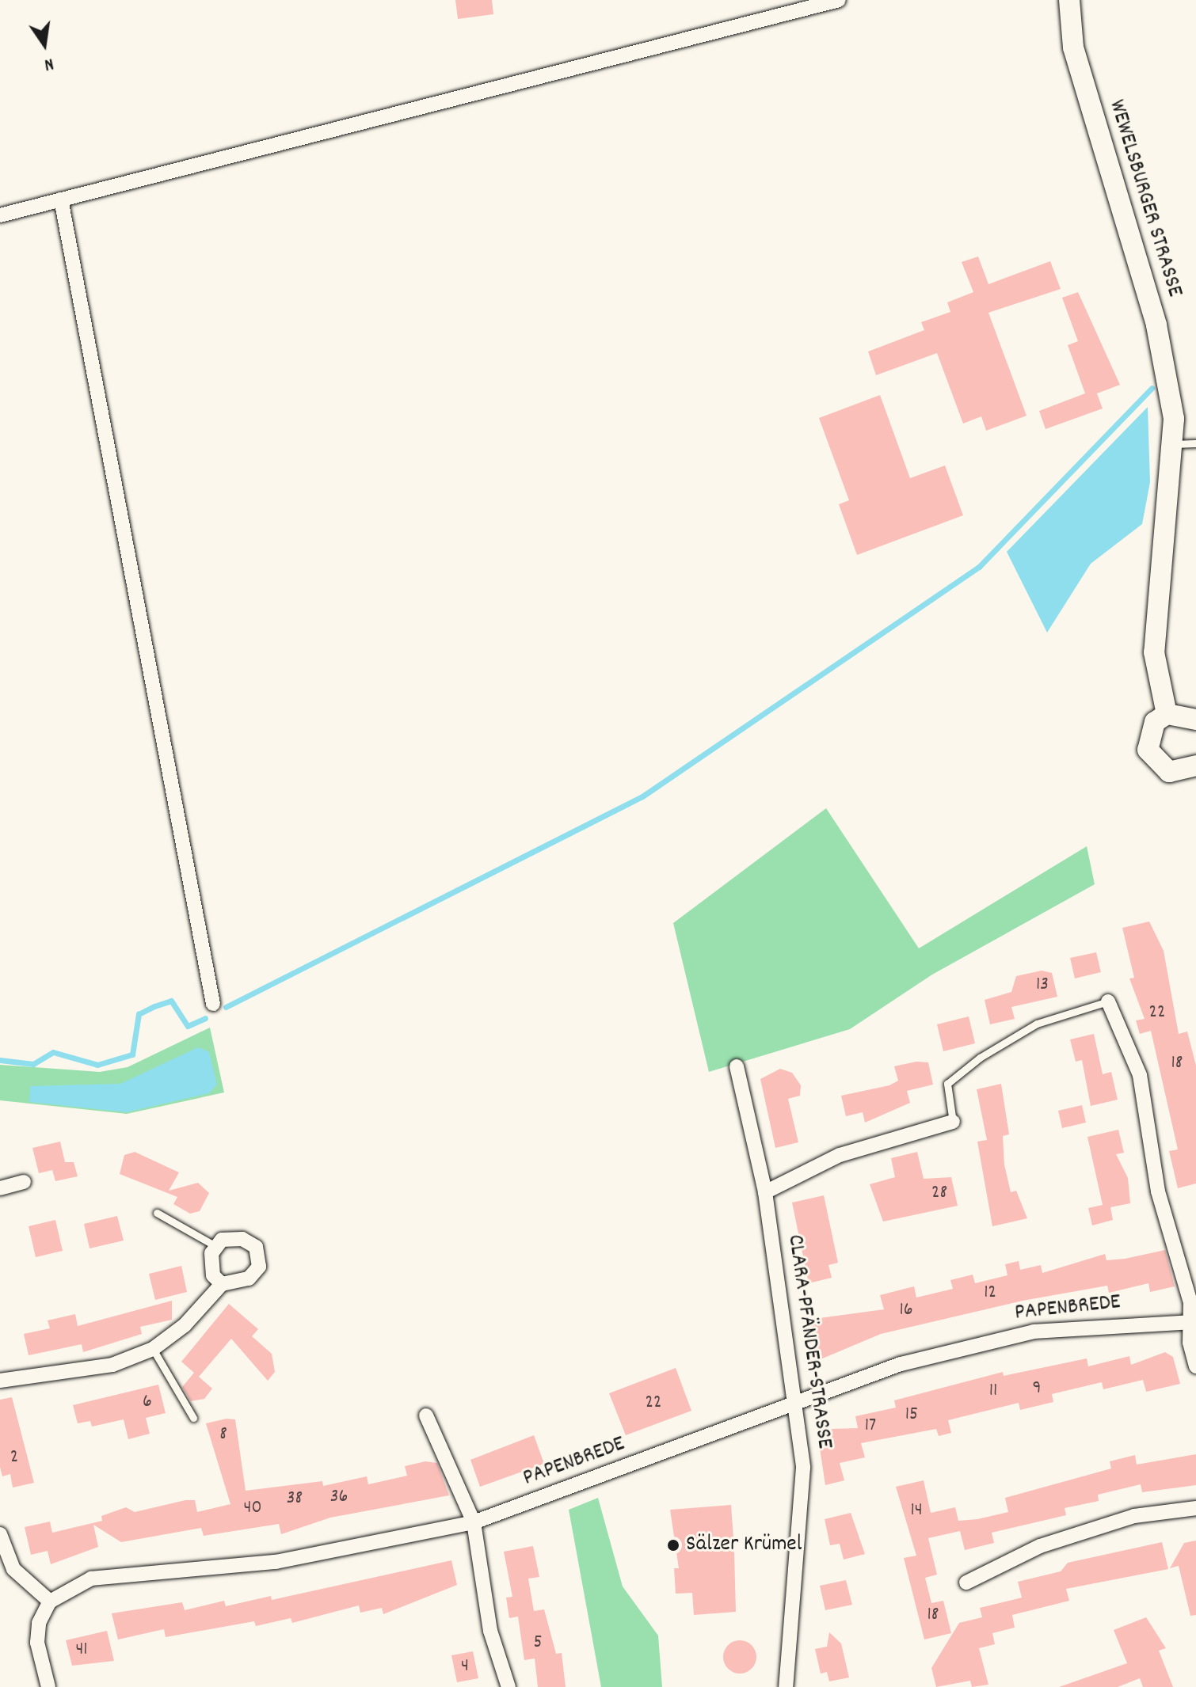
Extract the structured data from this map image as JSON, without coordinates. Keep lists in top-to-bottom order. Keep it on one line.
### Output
{"streets":{"main road":["WEWELSBURGER STRASSE"],"street":["PAPENBREDE","CLARA-PFÄNDER-STRASSE"]},"crossings":[["PAPENBREDE","CLARA-PFÄNDER-STRASSE"]],"places":["Sälzer Krümel"],"house_numbers":["13","22","18","28","12","16","9","11","6","22","15","17","8","2","36","38","40","14","18","5","41","4"],"north":"bottom"}
